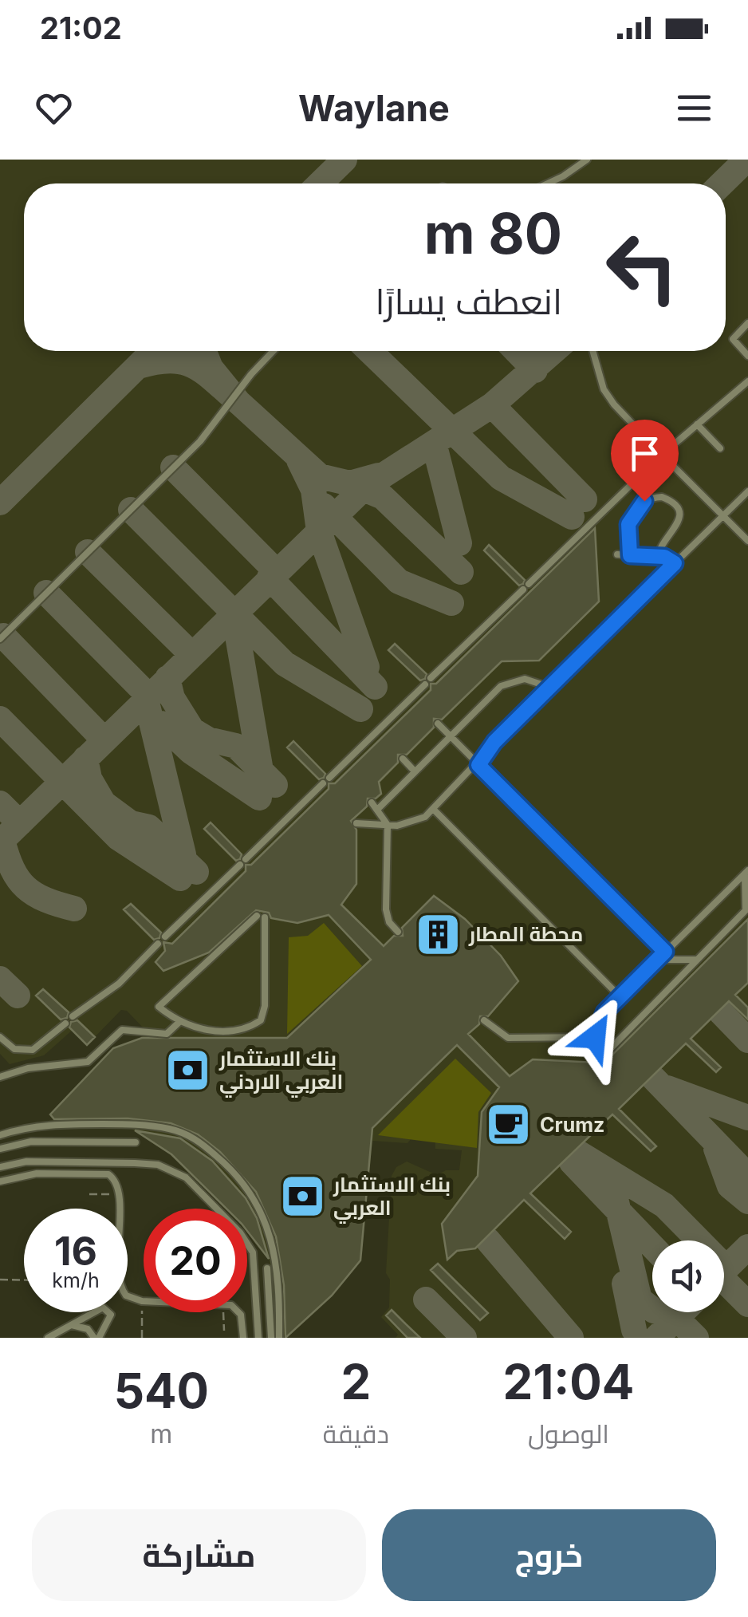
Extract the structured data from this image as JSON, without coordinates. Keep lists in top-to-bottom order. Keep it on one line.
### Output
{"places":{"building":["محطة المطار"],"bank":["بنك الاستثمار العربي الاردني","بنك الاستثمار العربي"],"cafe":["Crumz"]},"page":{"status":"21:02","header":"Waylane","turn":["80 m","انعطف يسارًا"],"speed":"16 km/h","limit":"20","eta":["21:04","الوصول","2","دقيقة","540","m"],"buttons":["خروج","مشاركة"]}}
